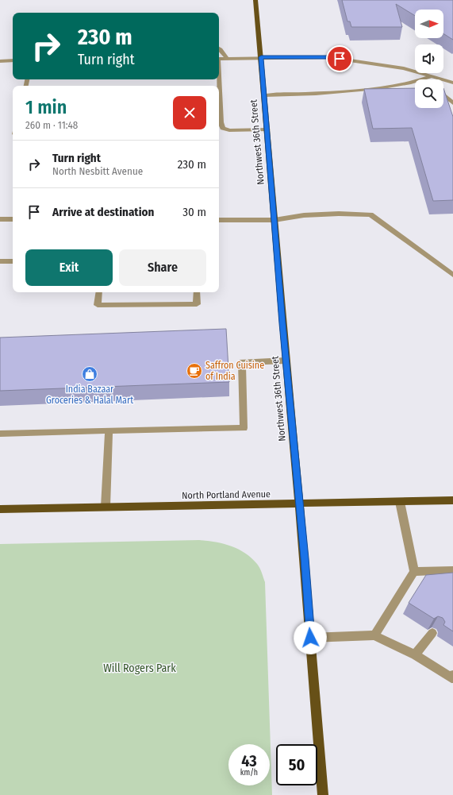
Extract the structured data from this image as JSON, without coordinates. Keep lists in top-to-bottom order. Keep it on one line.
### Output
{"streets":{"main road":["Northwest 36th Street","North Portland Avenue"]},"crossings":[["Northwest 36th Street","North Portland Avenue"]],"parks":["Will Rogers Park"],"places":{"cafe":["Saffron Cuisine of India"],"shop":["India Bazaar Groceries & Halal Mart"]},"north":"right","page":{"turn":["230 m","Turn right"],"heading":["1 min","260 m · 11:48"],"list":[{"name":"Turn right","note":"North Nesbitt Avenue","value":"230 m"},{"name":"Arrive at destination","value":"30 m"}],"buttons":["Exit","Share"],"speed":"43 km/h","limit":"50"}}
